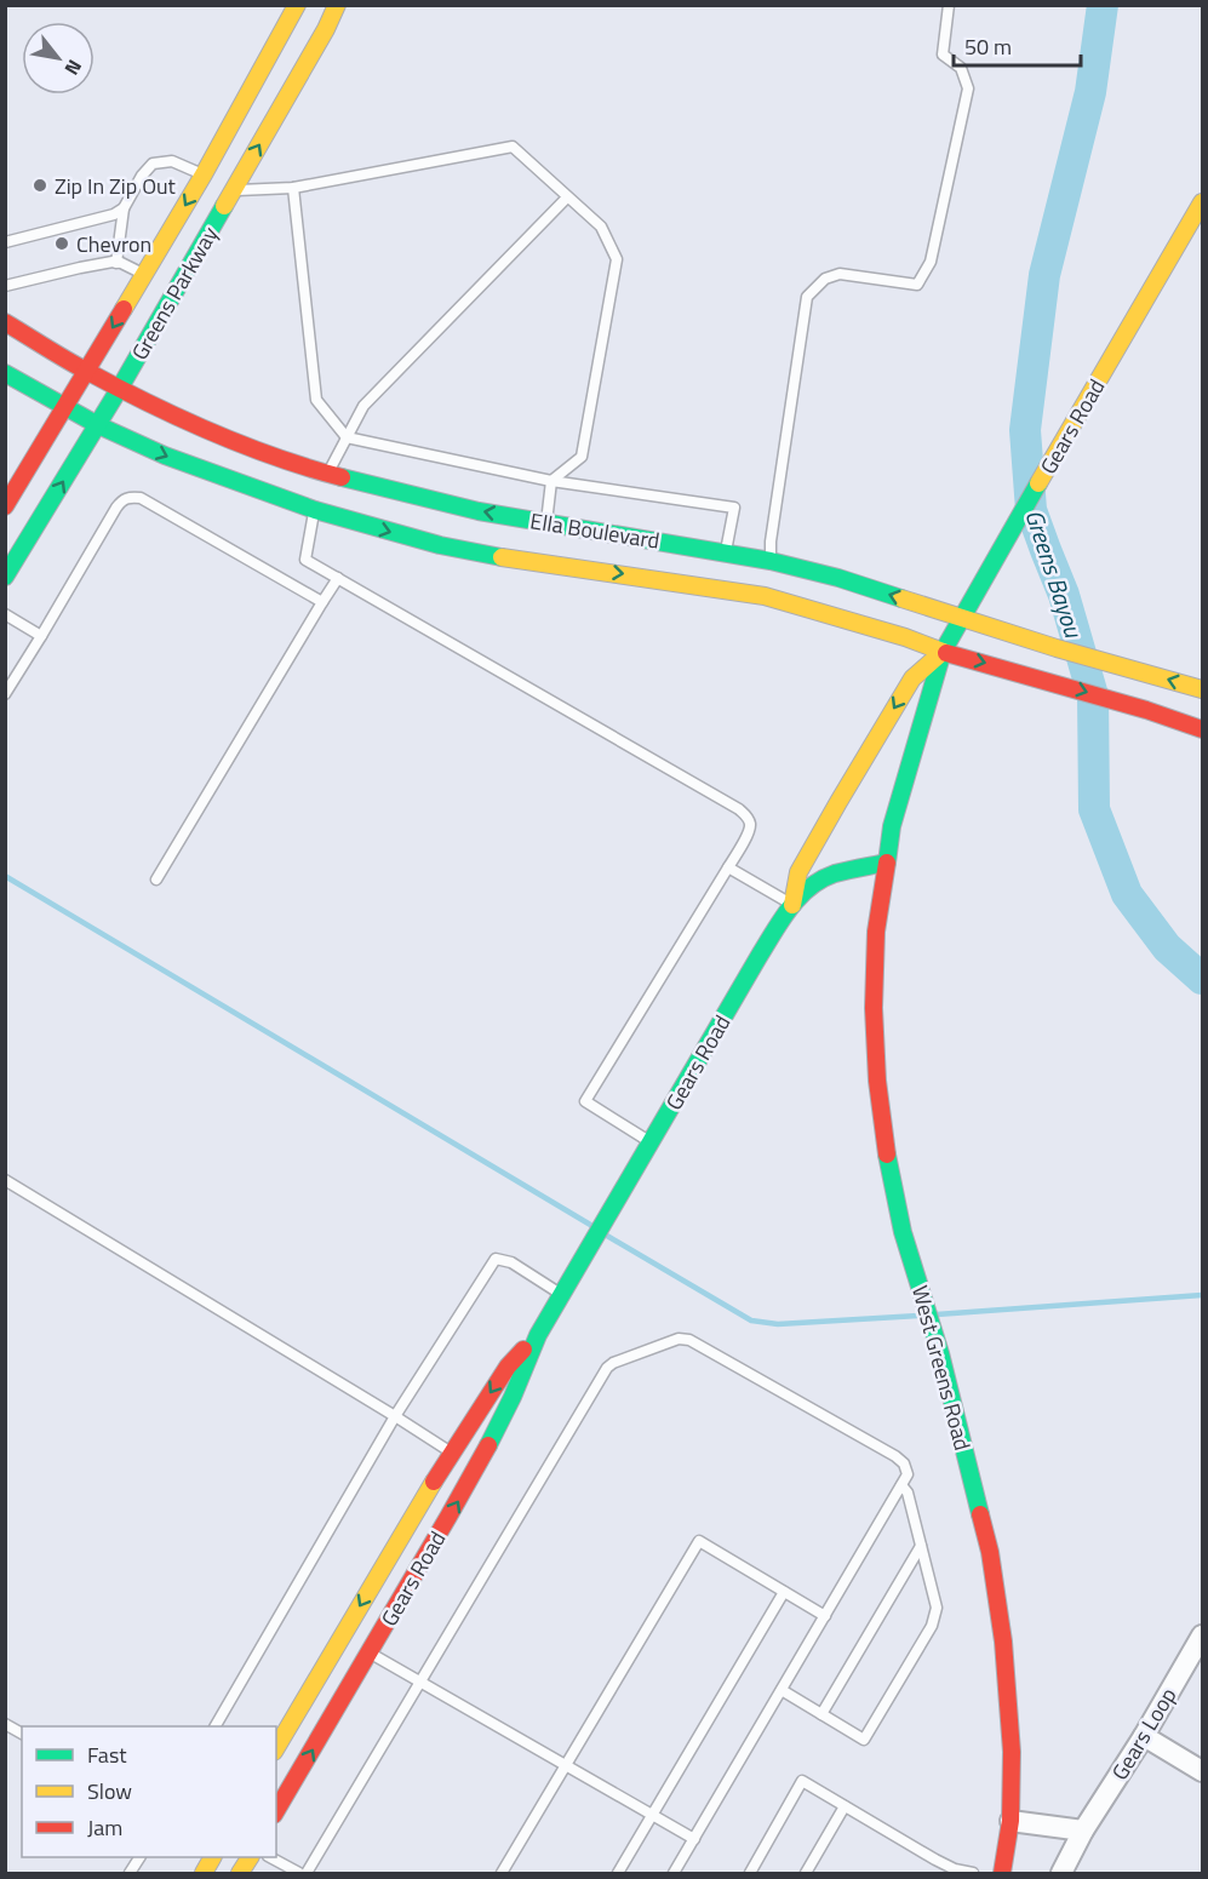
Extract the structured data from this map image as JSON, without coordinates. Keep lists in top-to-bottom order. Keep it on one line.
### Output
{"streets":{"main road":["Greens Parkway","Gears Road","Ella Boulevard","West Greens Road"],"street":["Gears Loop"]},"crossings":[["Greens Parkway","Ella Boulevard"],["Gears Road","Ella Boulevard"],["Gears Road","West Greens Road"]],"water":["Greens Bayou"],"places":["Zip In Zip Out","Chevron"],"legend":["Fast","Slow","Jam"],"scale_bar":"50 m","north":"bottom right"}
